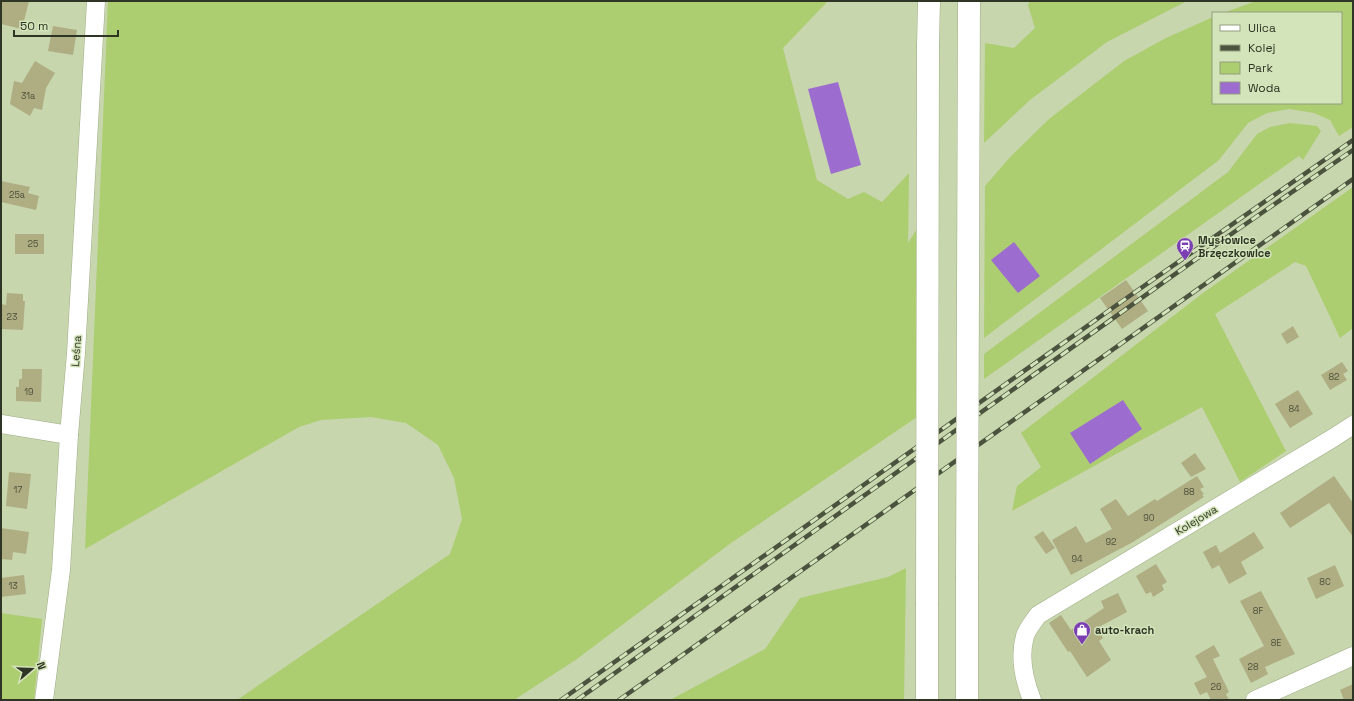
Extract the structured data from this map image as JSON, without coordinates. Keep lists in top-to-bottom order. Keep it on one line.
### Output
{"streets":{"street":["Leśna","Kolejowa"]},"places":{"station":["Mysłowice Brzęczkowice"],"shop":["auto-krach"]},"house_numbers":["31a","25a","25","23","82","19","84","17","88","90","92","94","8C","13","8F","8E","28","26"],"legend":["Ulica","Kolej","Park","Woda"],"scale_bar":"50 m","north":"right"}
